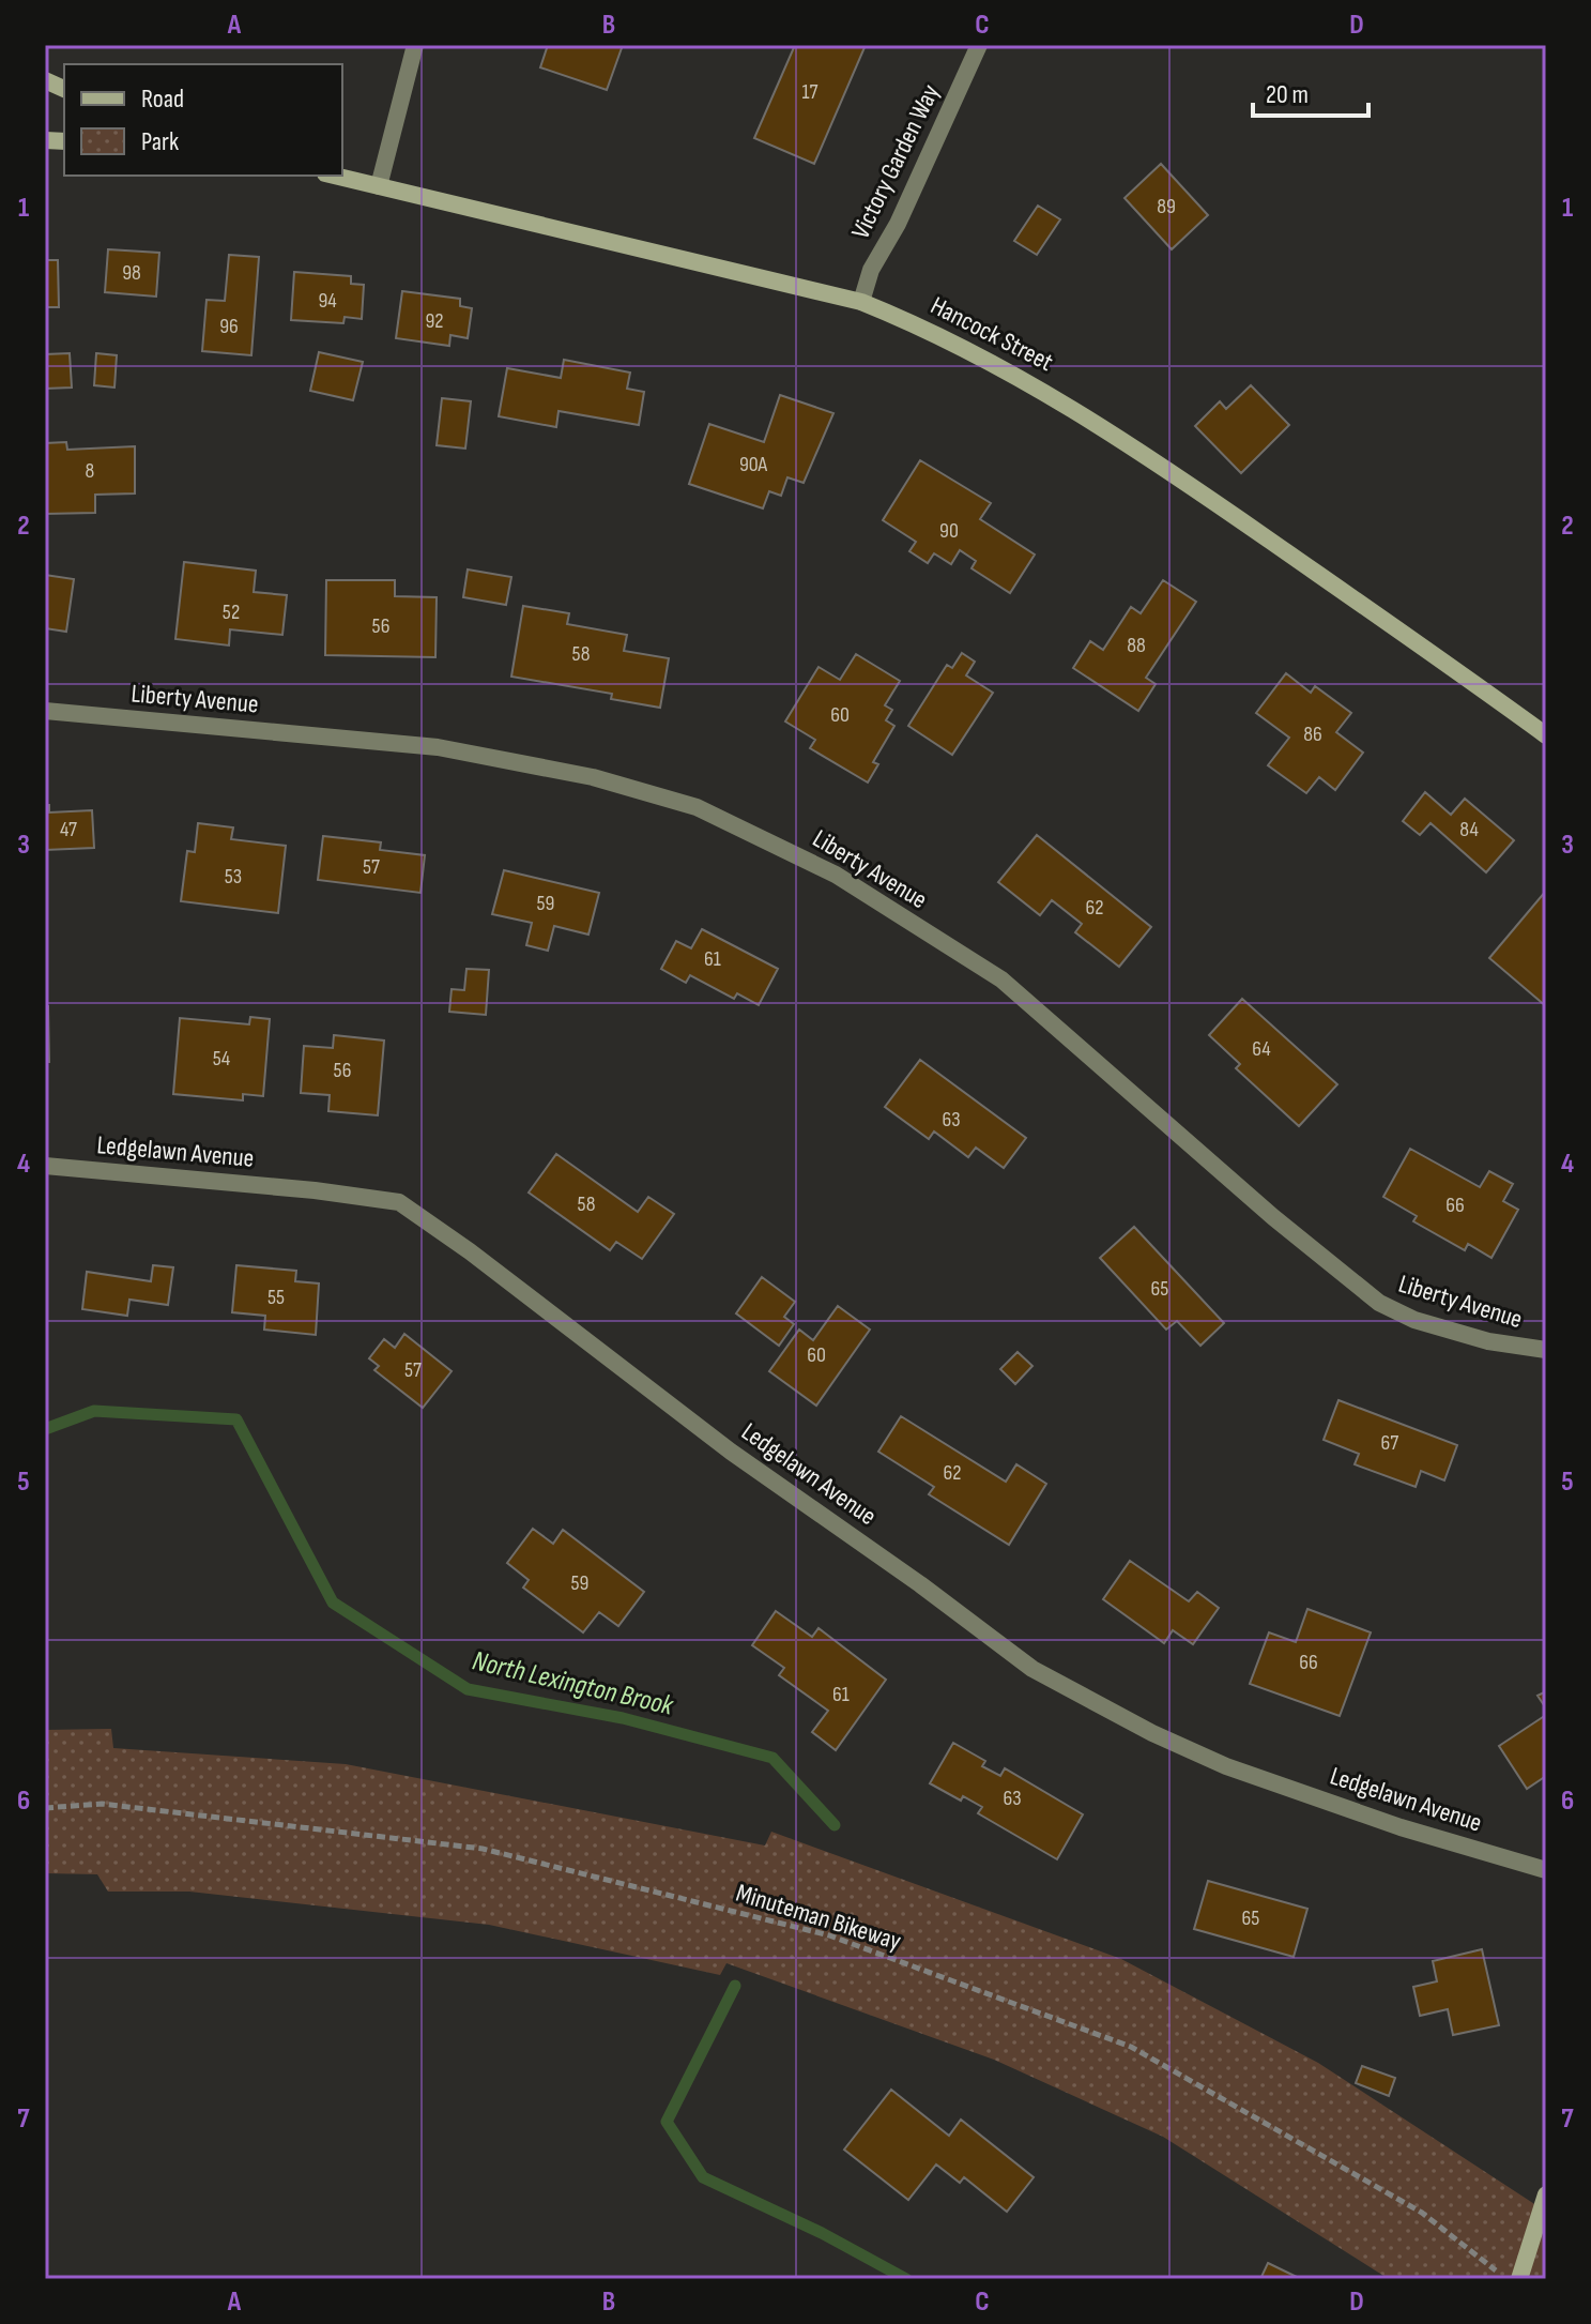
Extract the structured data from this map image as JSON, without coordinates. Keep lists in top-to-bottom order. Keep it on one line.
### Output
{"streets":{"main road":["Hancock Street"],"street":["Victory Garden Way","Liberty Avenue","Ledgelawn Avenue"],"path":["Minuteman Bikeway"]},"crossings":[["Victory Garden Way","Hancock Street"]],"water":["North Lexington Brook"],"house_numbers":["17","89","98","94","92","96","90A","8","90","52","56","88","58","60","86","47","84","57","53","59","62","61","64","54","56","63","58","66","65","55","60","57","67","62","59","66","61","63","65"],"legend":["Road","Park"],"scale_bar":"20 m","grid":{"columns":["A","B","C","D"],"rows":["1","2","3","4","5","6","7"]}}
